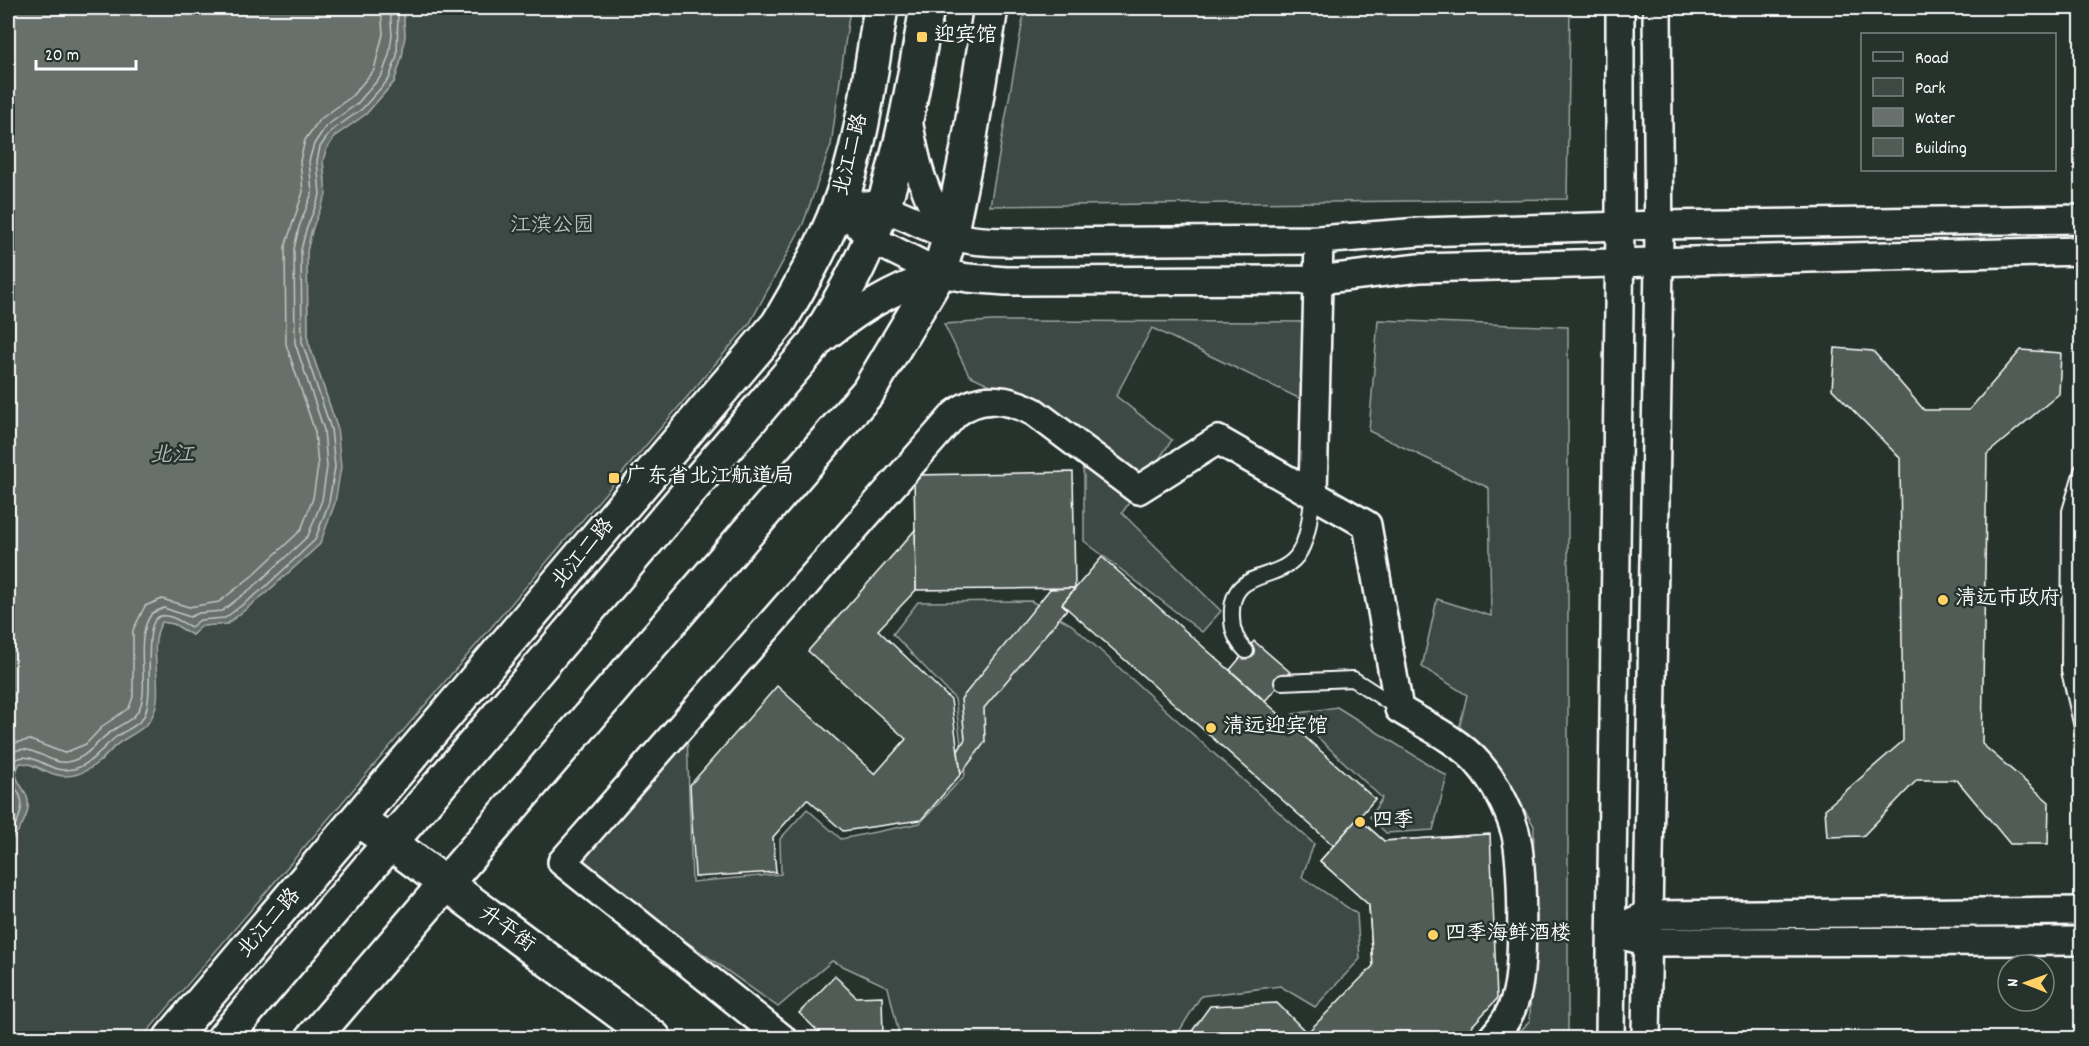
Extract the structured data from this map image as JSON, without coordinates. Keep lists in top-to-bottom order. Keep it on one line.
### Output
{"streets":{"main road":["北江二路","升平街"]},"crossings":[["北江二路","升平街"]],"water":["北江"],"parks":["江滨公园"],"places":{"transit":["迎宾馆","广东省北江航道局"],"other":["清远市政府","清远迎宾馆","四季","四季海鲜酒楼"]},"legend":["Road","Park","Water","Building"],"scale_bar":"20 m","north":"left"}
